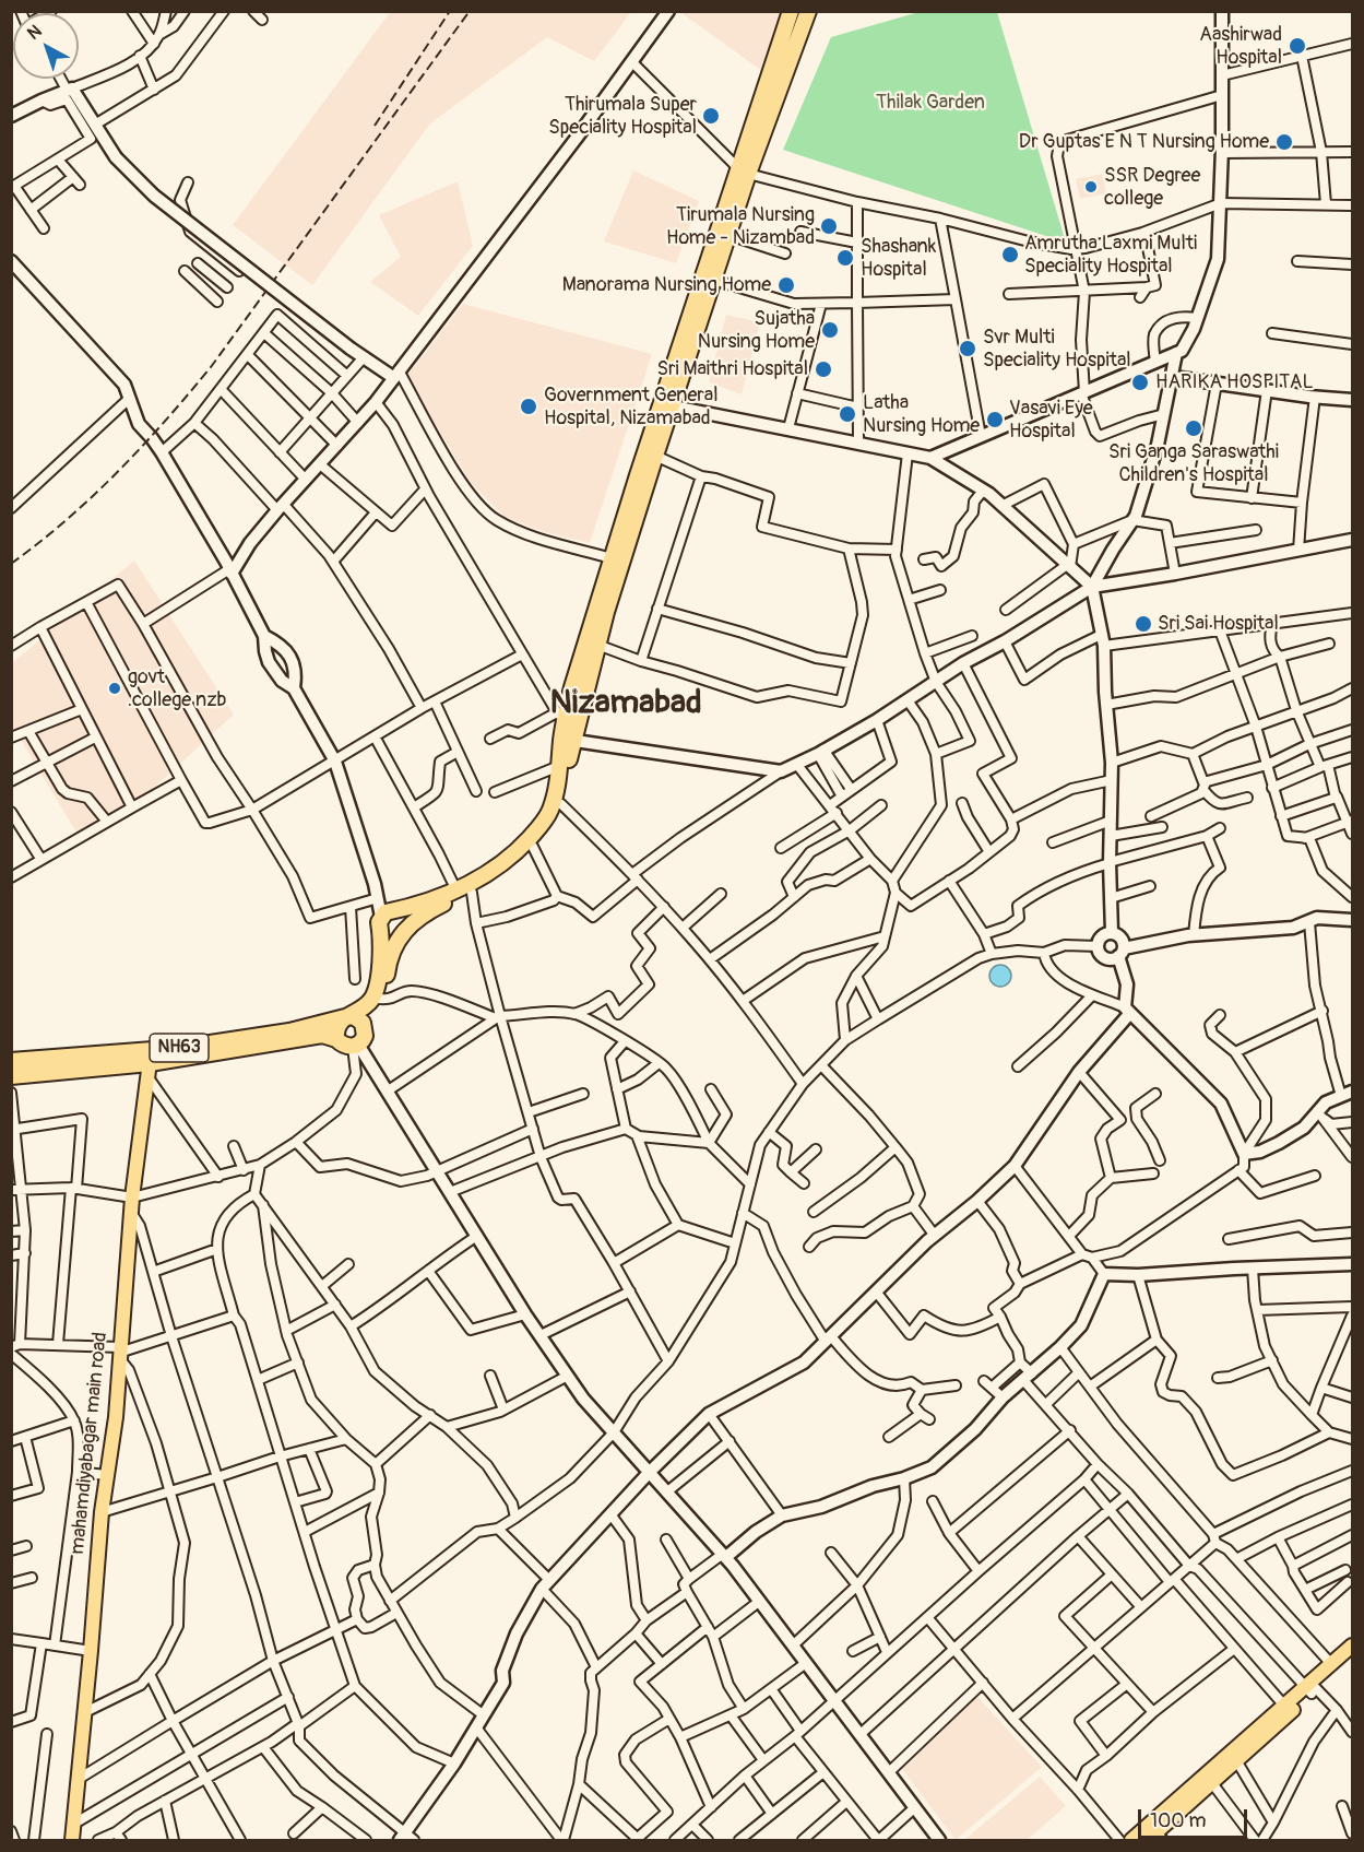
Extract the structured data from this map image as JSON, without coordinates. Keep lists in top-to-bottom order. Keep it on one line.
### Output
{"streets":{"highway":["NH63"],"main road":["mahamdiyabagar main road"]},"crossings":[["NH63","mahamdiyabagar main road"]],"districts":["Nizamabad"],"parks":["Thilak Garden"],"places":["Aashirwad Hospital","Thirumala Super Speciality Hospital","Dr Guptas E N T Nursing Home","SSR Degree college","Tirumala Nursing Home - Nizambad","Amrutha Laxmi Multi Speciality Hospital","Shashank Hospital","Manorama Nursing Home","Sujatha Nursing Home","Svr Multi Speciality Hospital","Sri Maithri Hospital","HARIKA HOSPITAL","Government General Hospital, Nizamabad","Latha Nursing Home","Vasavi Eye Hospital","Sri Ganga Saraswathi Children's Hospital","Sri Sai Hospital","govt .college nzb"],"scale_bar":"100 m","north":"top left"}
